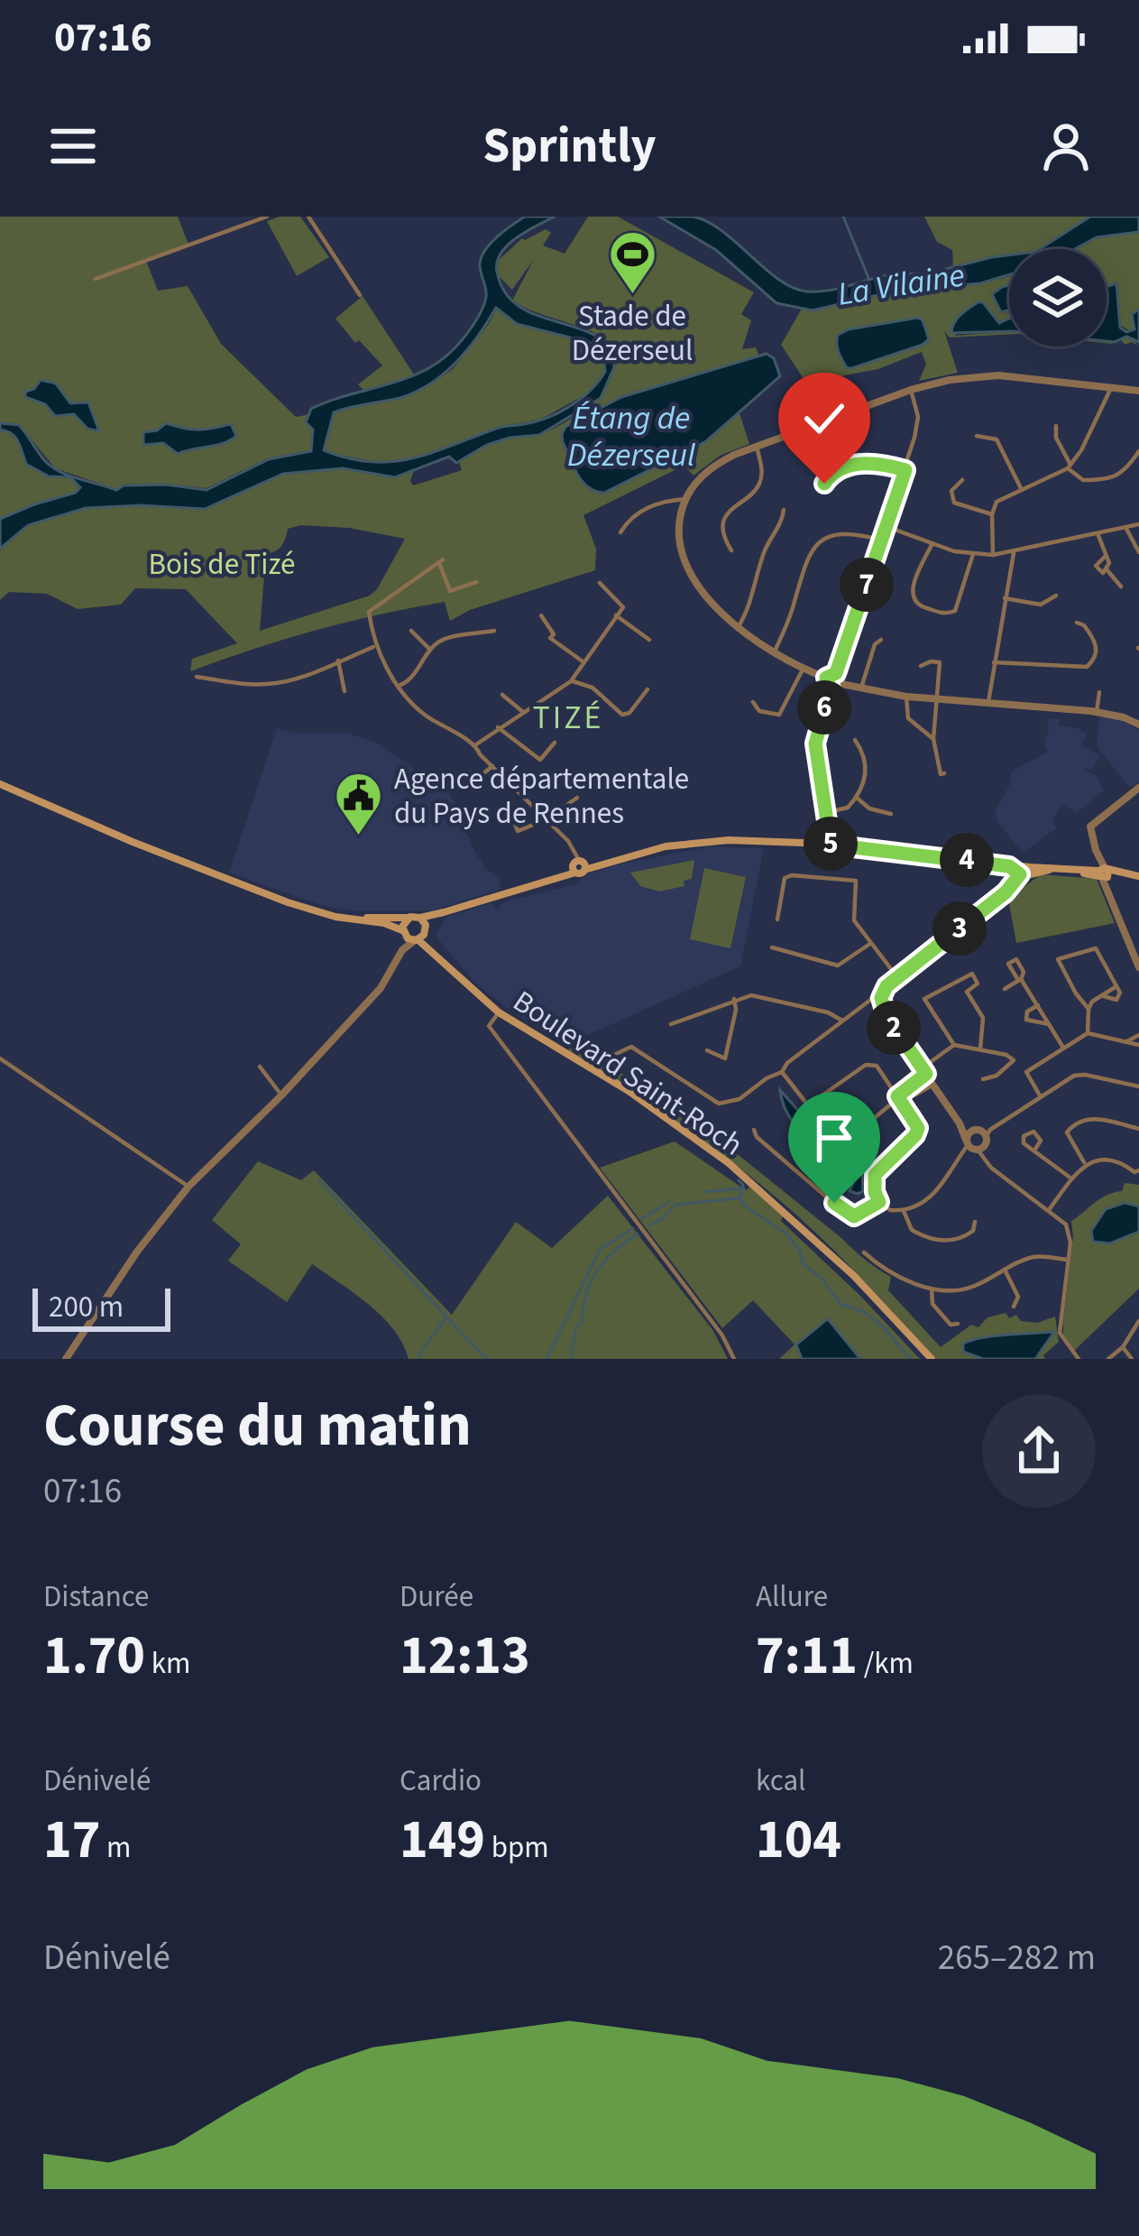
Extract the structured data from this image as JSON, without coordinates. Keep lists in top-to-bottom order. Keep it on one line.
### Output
{"streets":{"main road":["Boulevard Saint-Roch"]},"districts":["TIZÉ"],"water":["La Vilaine","Étang de Dézerseul"],"parks":["Bois de Tizé"],"places":{"sports":["Stade de Dézerseul"],"public building":["Agence départementale du Pays de Rennes"]},"scale_bar":"200 m","page":{"status":"07:16","header":"Sprintly","pins":["7","6","5","4","3","2"],"scale":"200 m","heading":["Course du matin","07:16"],"stats":[["Distance","1.70 km"],["Durée","12:13"],["Allure","7:11 /km"],["Dénivelé","17 m"],["Cardio","149 bpm"],["kcal","104"]],"chart":["Dénivelé","265–282 m"]}}
